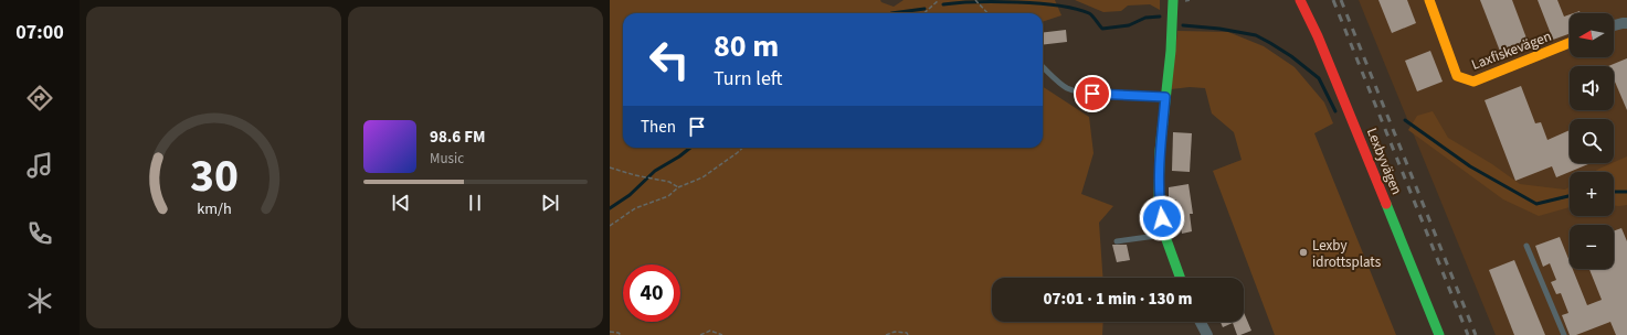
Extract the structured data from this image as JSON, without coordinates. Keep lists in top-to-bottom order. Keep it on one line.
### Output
{"streets":{"street":["Laxfiskevägen","Lexbyvägen"]},"places":["Lexby idrottsplats"],"north":"left","page":{"tabs":"07:00","map_buttons":["+","−"],"turn":["80 m","Turn left"],"then":"Then","song":["98.6 FM","Music"],"limit":"40","trip":"07:01 · 1 min · 130 m","gauge":["30","km/h"]}}
